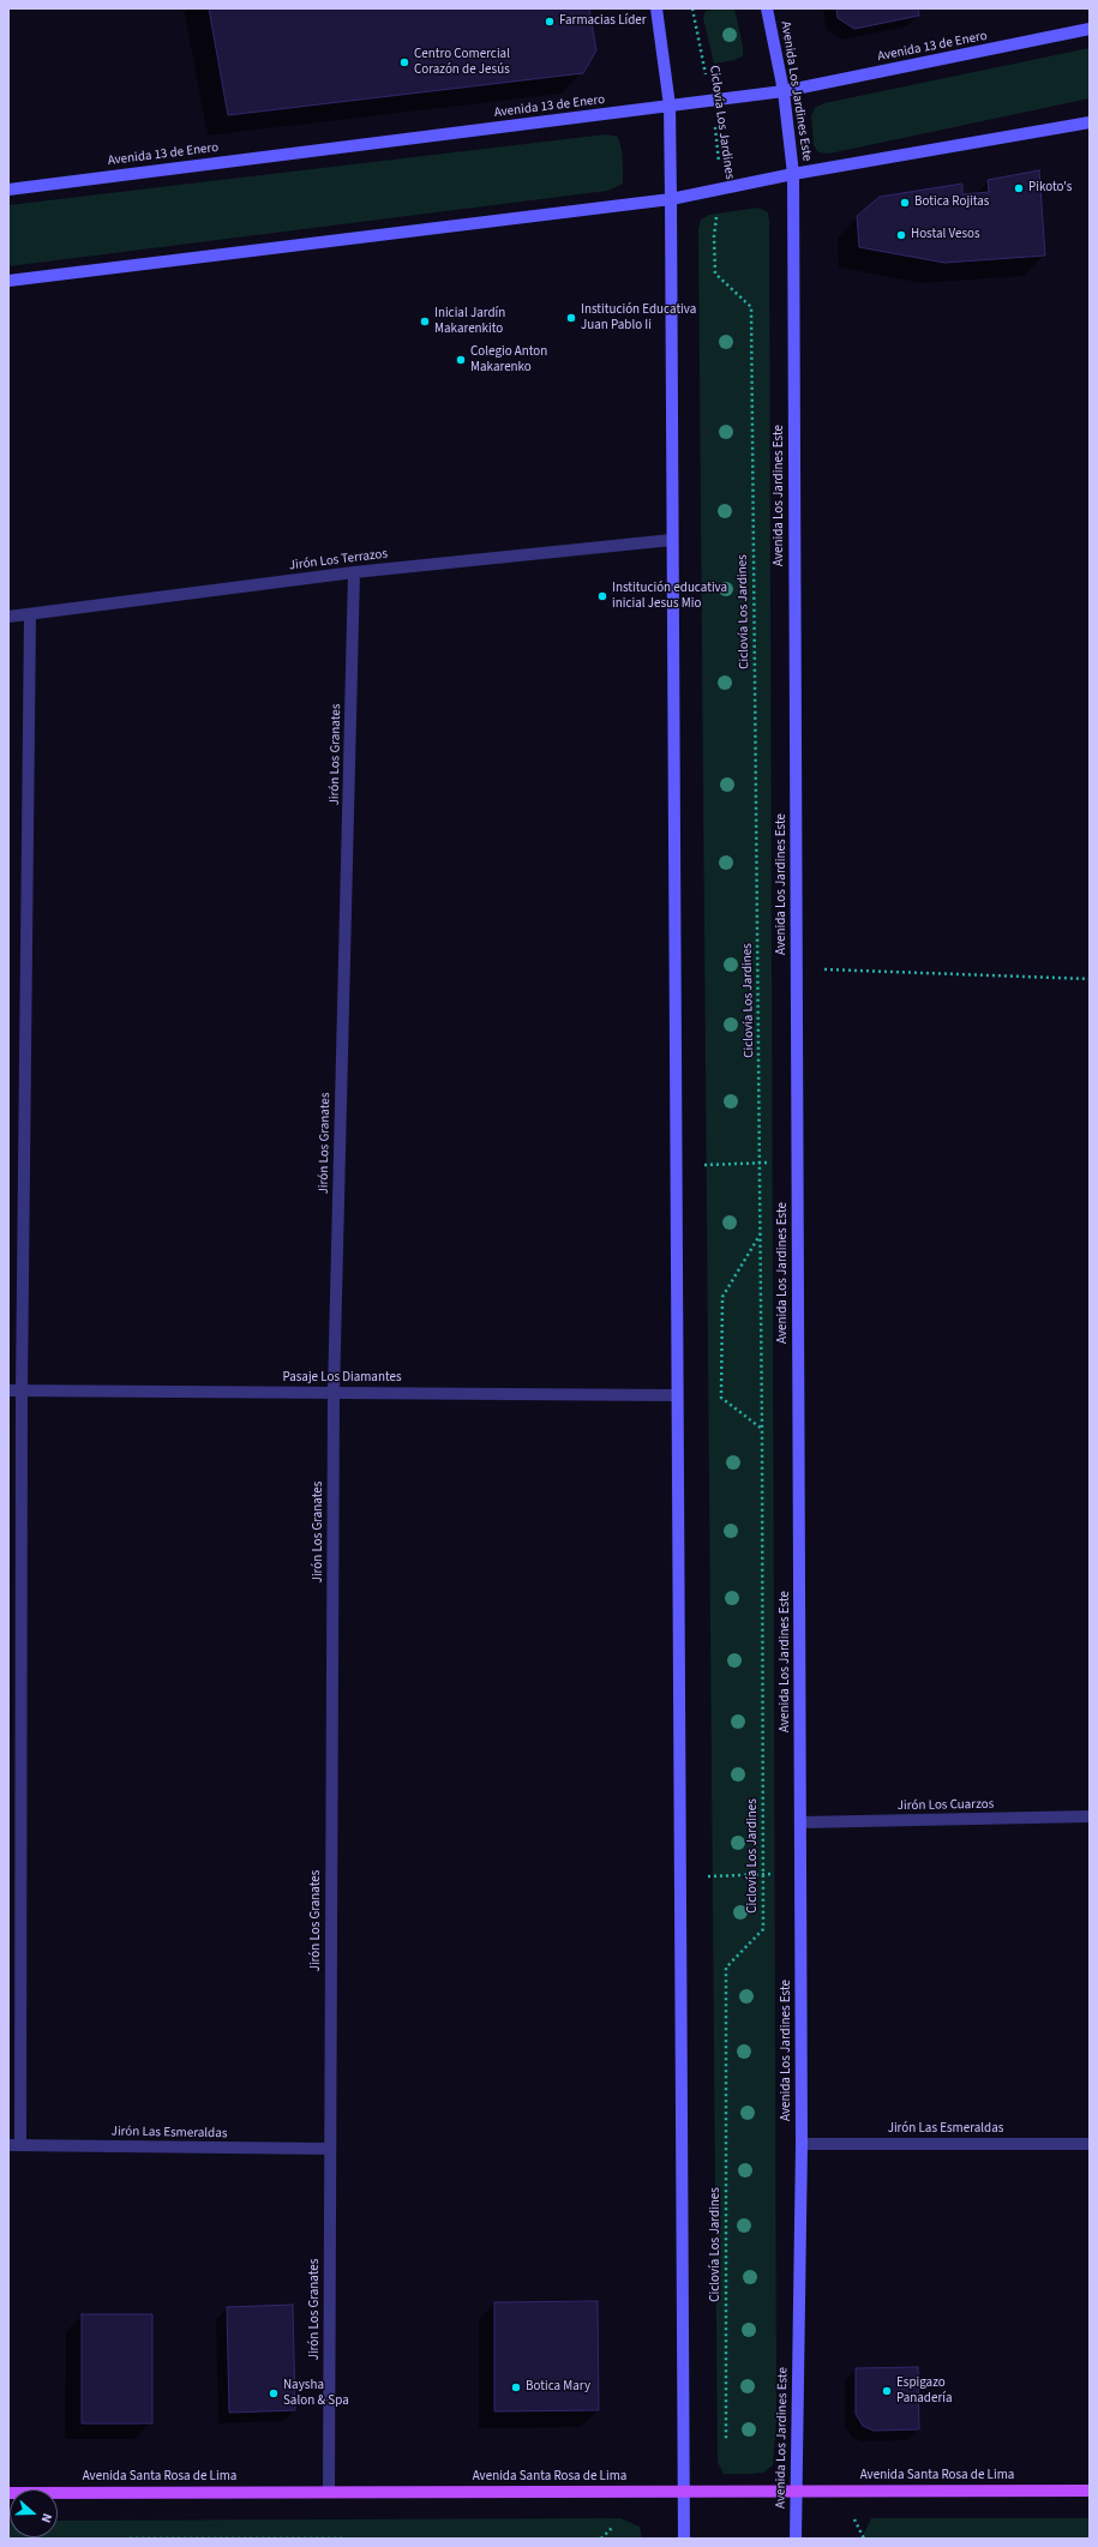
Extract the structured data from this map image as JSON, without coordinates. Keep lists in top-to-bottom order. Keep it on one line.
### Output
{"streets":{"main road":["Avenida 13 de Enero","Avenida Los Jardines Este","Avenida Santa Rosa de Lima"],"street":["Jirón Los Terrazos","Jirón Los Granates","Pasaje Los Diamantes","Jirón Los Cuarzos","Jirón Las Esmeraldas"],"path":["Ciclovía Los Jardines"]},"crossings":[["Avenida 13 de Enero","Avenida Los Jardines Este"],["Avenida 13 de Enero","Ciclovía Los Jardines"],["Avenida Los Jardines Este","Jirón Los Cuarzos"],["Avenida Los Jardines Este","Jirón Las Esmeraldas"],["Avenida Los Jardines Este","Avenida Santa Rosa de Lima"],["Jirón Los Terrazos","Jirón Los Granates"],["Jirón Los Granates","Pasaje Los Diamantes"],["Jirón Los Granates","Jirón Las Esmeraldas"],["Jirón Los Granates","Avenida Santa Rosa de Lima"]],"places":["Farmacias Líder","Centro Comercial Corazón de Jesús","Pikoto's","Botica Rojitas","Hostal Vesos","Institución Educativa Juan Pablo Ii","Inicial Jardín Makarenkito","Colegio Anton Makarenko","Institución educativa inicial Jesus Mio","Botica Mary","Espigazo Panadería","Naysha Salon & Spa"],"north":"right"}
